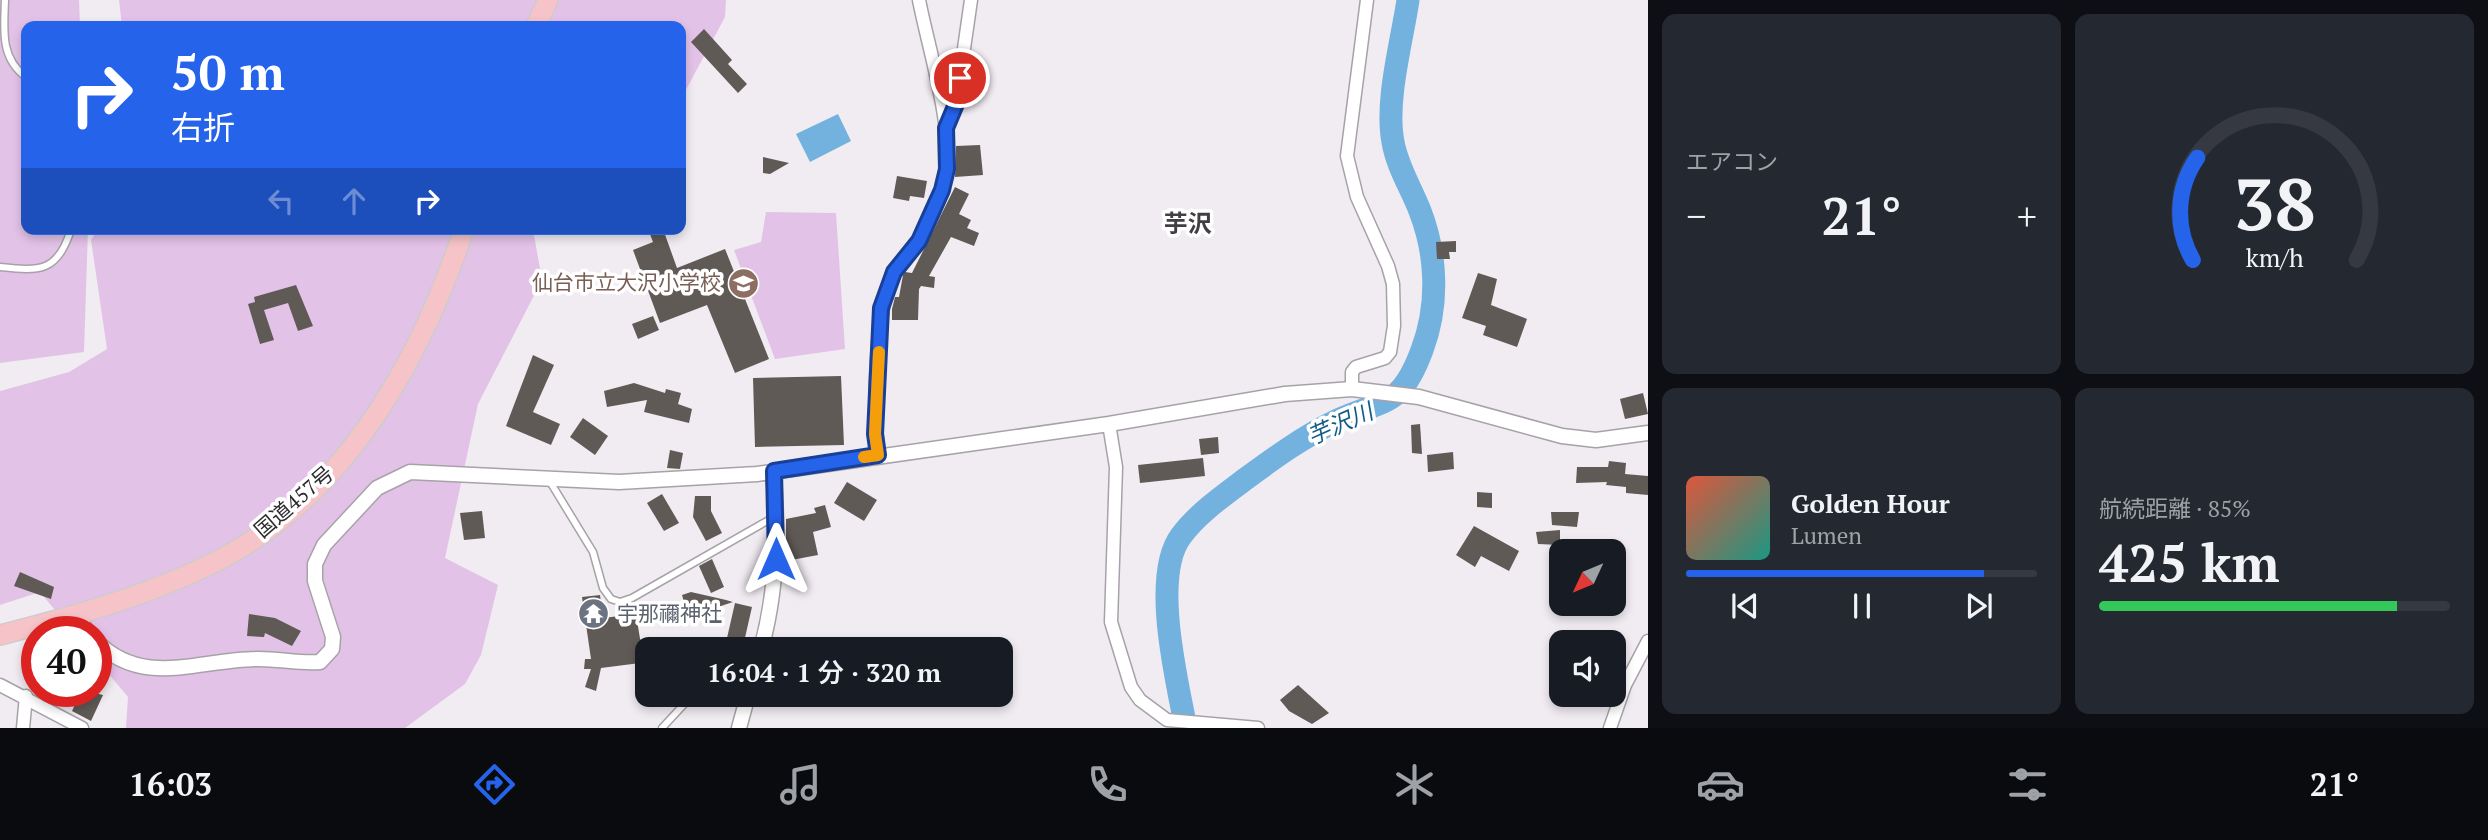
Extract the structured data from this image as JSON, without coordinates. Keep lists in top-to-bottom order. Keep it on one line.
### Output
{"streets":{"highway":["国道457号"]},"districts":["芋沢"],"water":["芋沢川"],"places":{"school or university":["仙台市立大沢小学校"],"temple":["宇那禰神社"]},"north":"bottom left","page":{"tile":["エアコン",["航続距離 · 85%","425 km"]],"turn":["50 m","右折"],"heat":["−","21°","+"],"song":["Golden Hour","Lumen"],"limit":"40","trip":"16:04 · 1 分 · 320 m","tabs":["16:03","21°"],"gauge":["38","km/h"]}}
